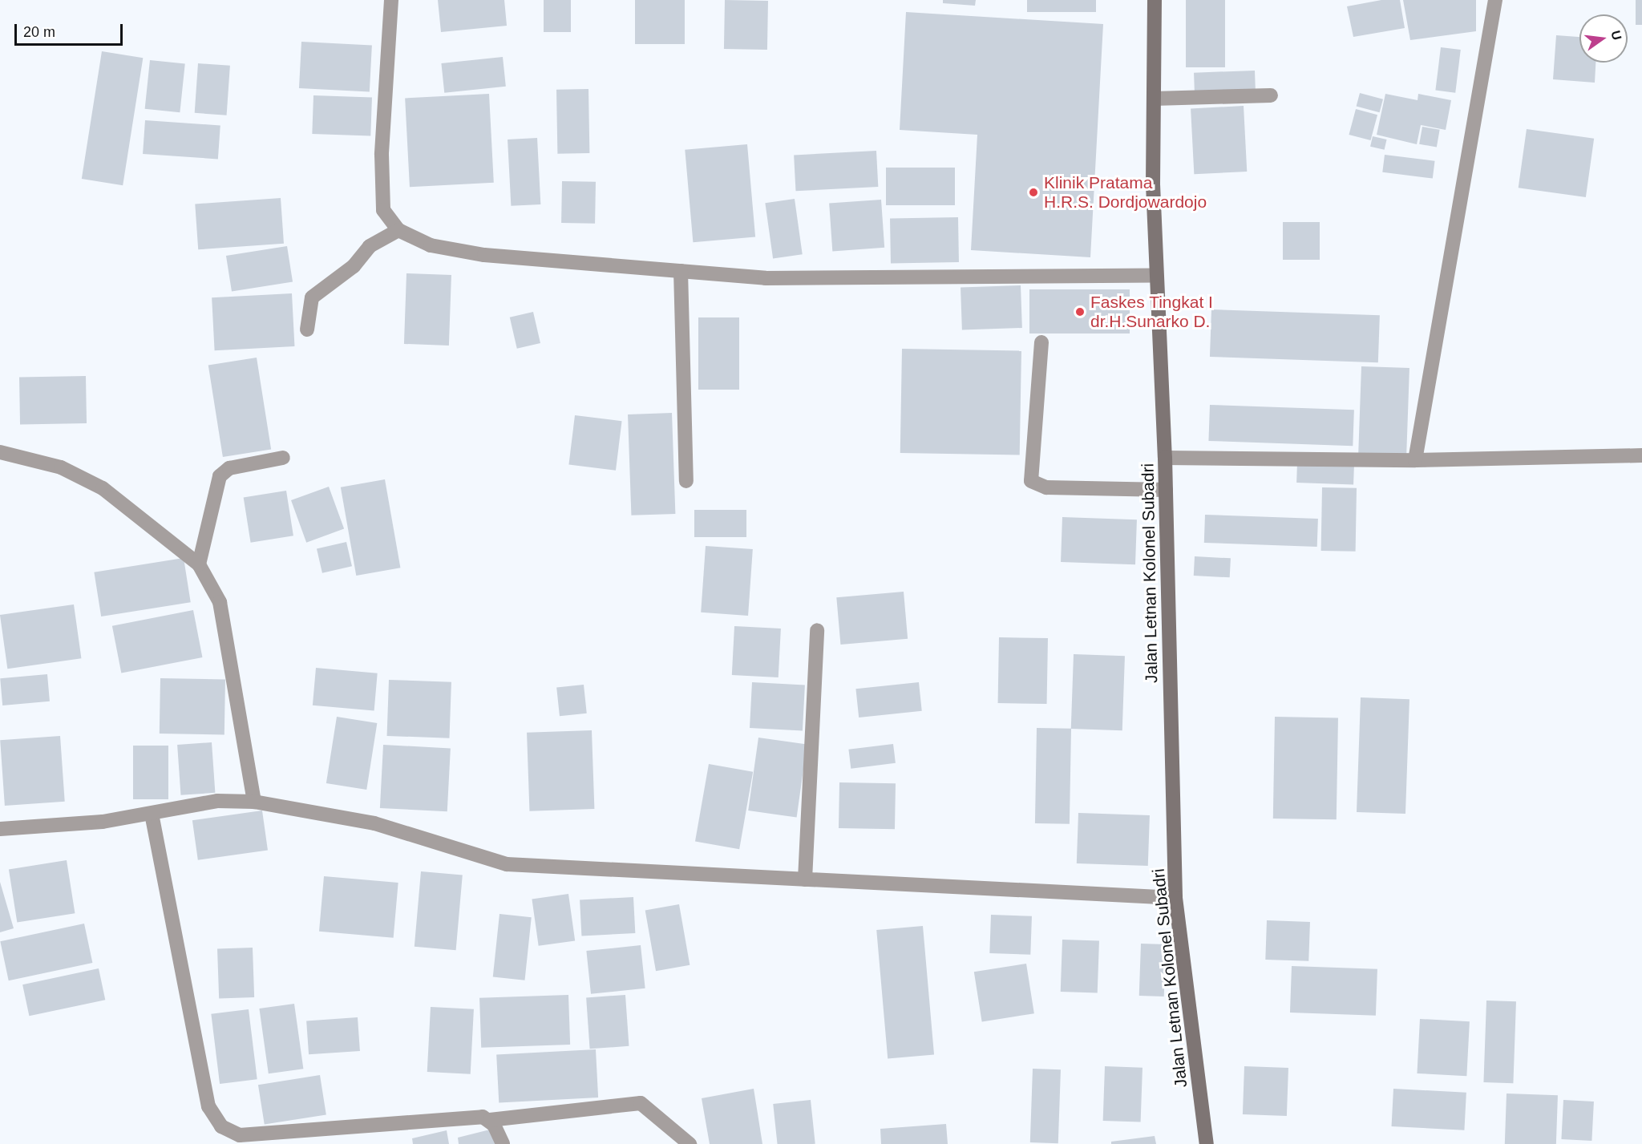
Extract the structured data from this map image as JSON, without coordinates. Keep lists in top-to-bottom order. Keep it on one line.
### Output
{"streets":{"main road":["Jalan Letnan Kolonel Subadri"]},"places":["Klinik Pratama H.R.S. Dordjowardojo","Faskes Tingkat I dr.H.Sunarko D."],"scale_bar":"20 m","north":"right"}
